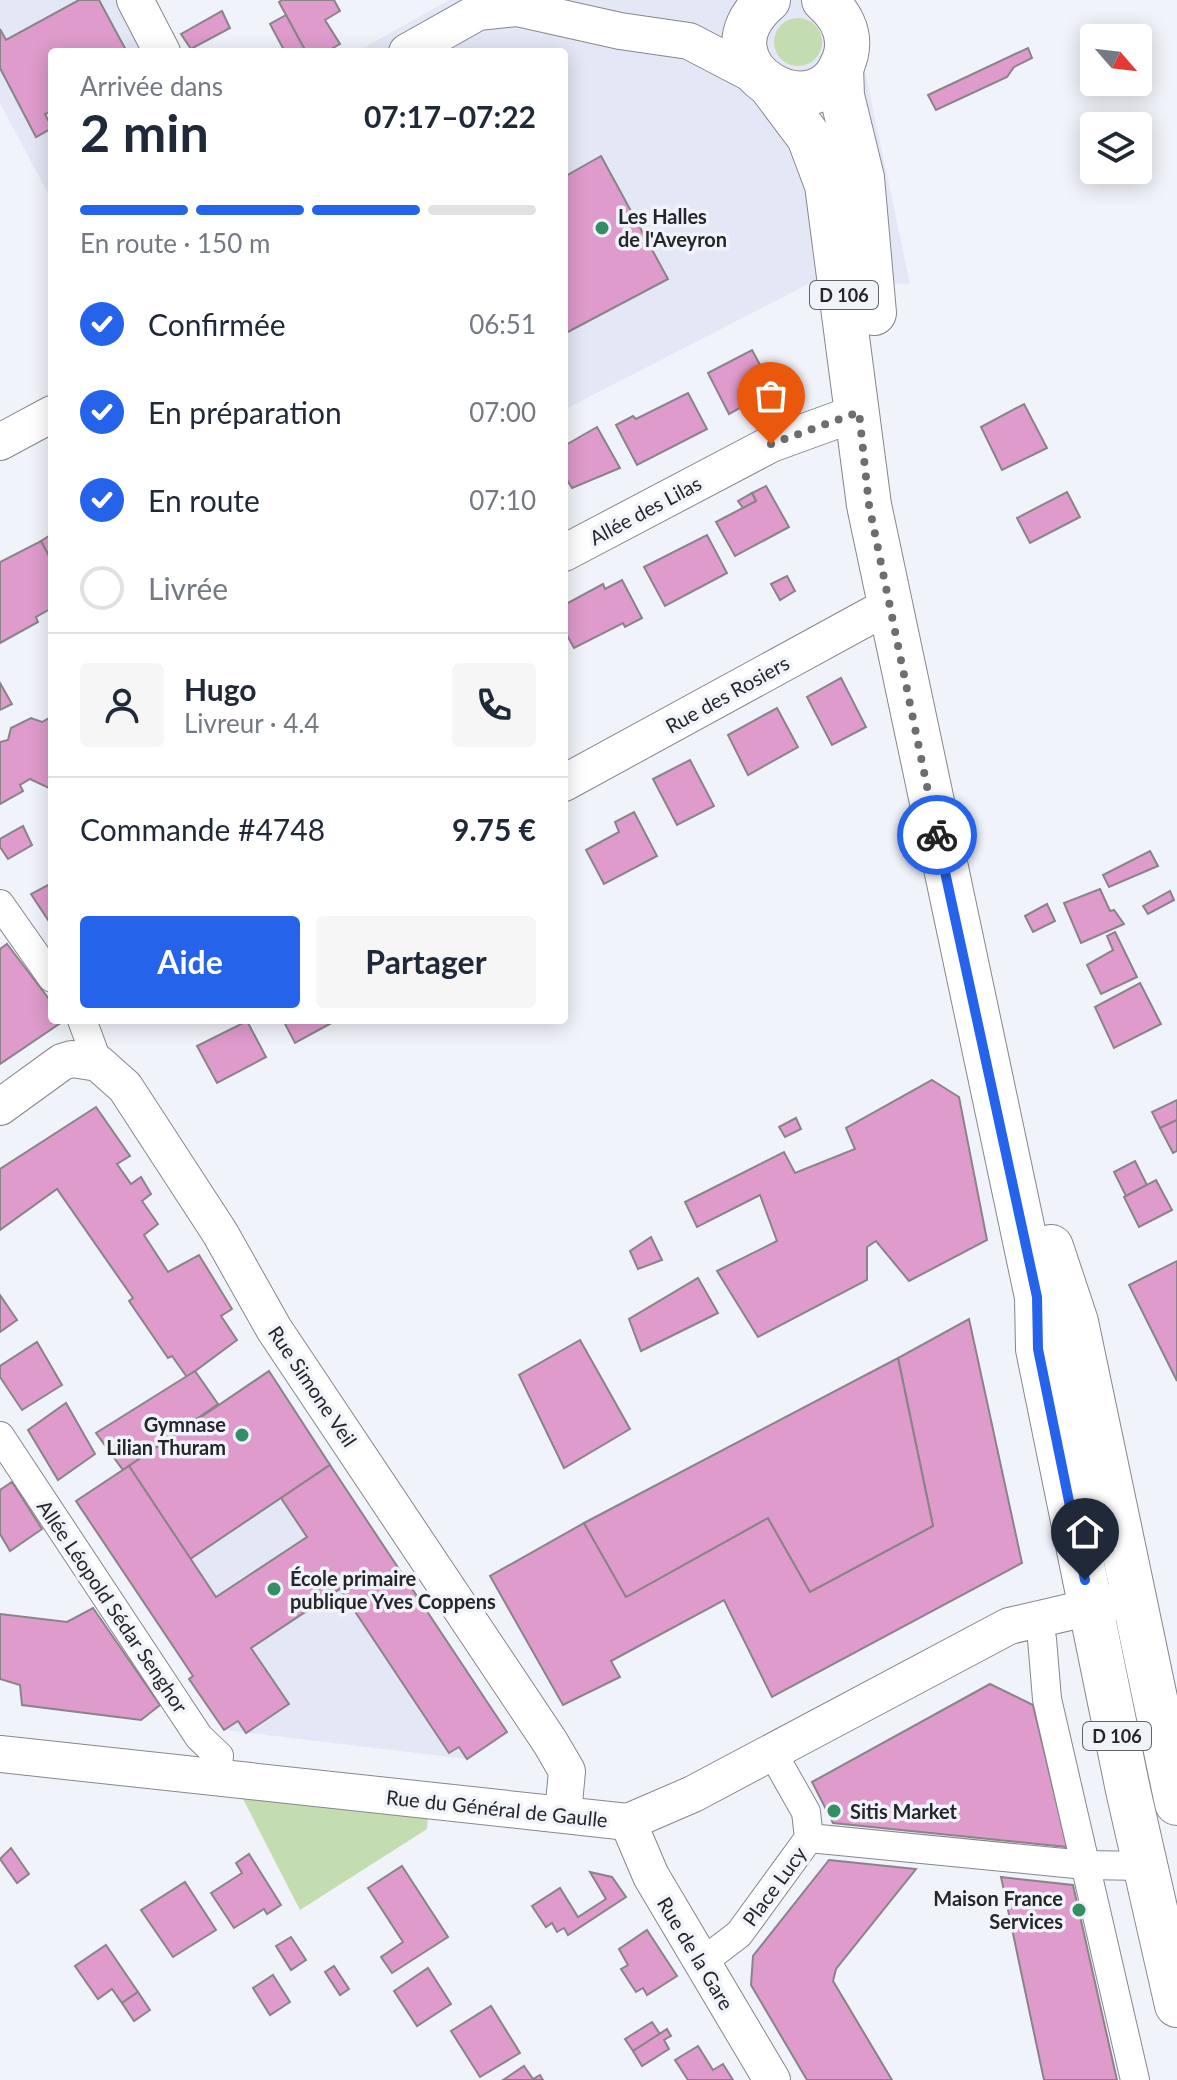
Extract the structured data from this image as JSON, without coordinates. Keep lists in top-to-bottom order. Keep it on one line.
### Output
{"streets":{"main road":["D 106"],"street":["Allée des Lilas","Rue des Rosiers","Rue Simone Veil","Allée Léopold Sédar Senghor","Rue du Général de Gaulle","Place Lucy","Rue de la Gare"]},"crossings":[["D 106","Allée des Lilas"],["D 106","Rue des Rosiers"],["D 106","Rue du Général de Gaulle"],["Rue Simone Veil","Rue du Général de Gaulle"],["Allée Léopold Sédar Senghor","Rue du Général de Gaulle"],["Rue du Général de Gaulle","Place Lucy"],["Rue du Général de Gaulle","Rue de la Gare"],["Place Lucy","Rue de la Gare"]],"places":["Les Halles de l'Aveyron","Gymnase Lilian Thuram","École primaire publique Yves Coppens","Sitis Market","Maison France Services"],"north":"bottom right","page":{"heading":["2 min","Arrivée dans","07:17–07:22"],"panel":["Hugo","Livreur · 4.4","Commande #4748","9.75 €"],"bar":"En route · 150 m","list":[["Confirmée","06:51"],["En préparation","07:00"],["En route","07:10"],"Livrée"],"buttons":["Aide","Partager"]}}
